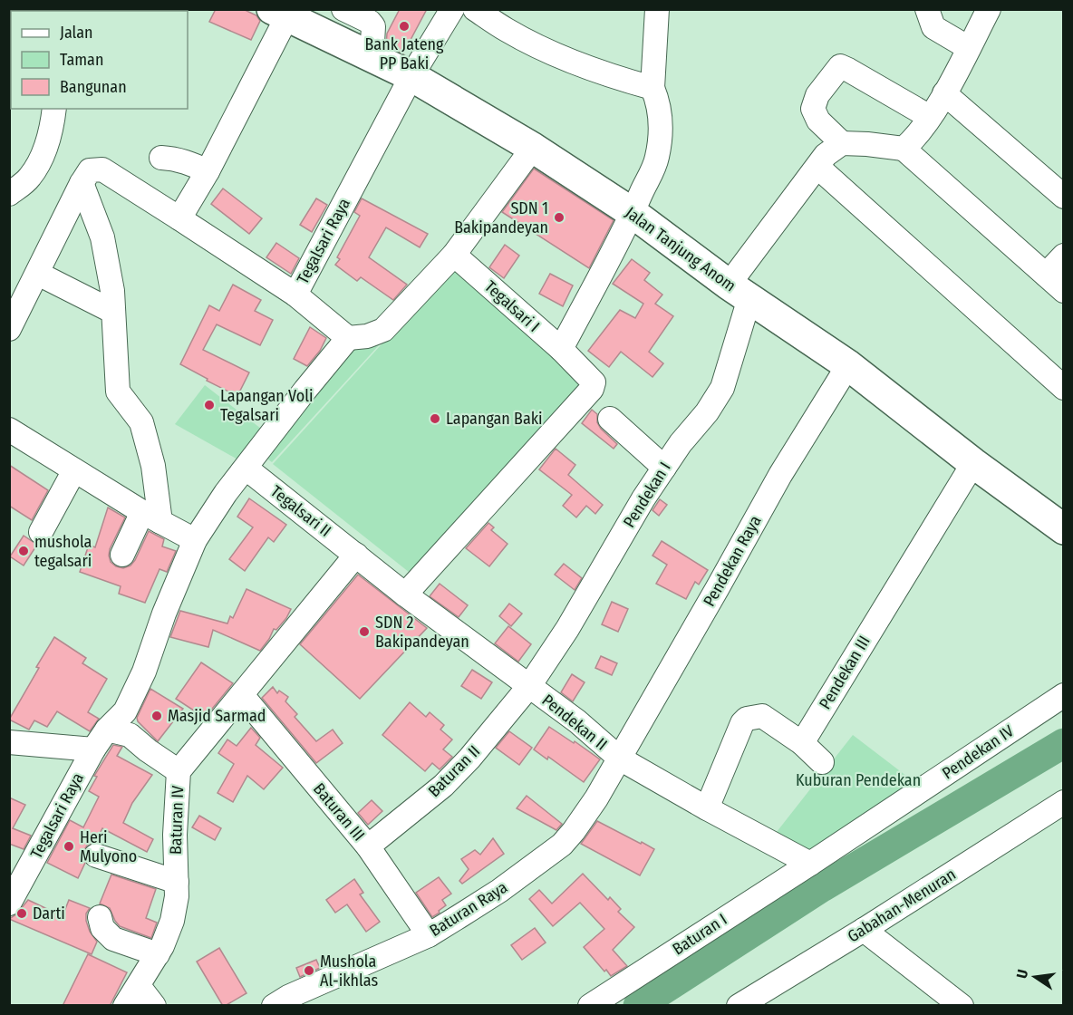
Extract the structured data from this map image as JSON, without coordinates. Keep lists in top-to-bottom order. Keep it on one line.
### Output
{"streets":{"main road":["Jalan Tanjung Anom"],"street":["Tegalsari Raya","Tegalsari I","Pendekan I","Tegalsari II","Pendekan Raya","Pendekan III","Pendekan II","Pendekan IV","Baturan II","Baturan III","Baturan IV","Gabahan-Menuran","Baturan Raya","Baturan I"]},"crossings":[["Tegalsari Raya","Jalan Tanjung Anom"],["Tegalsari Raya","Tegalsari II"],["Jalan Tanjung Anom","Pendekan I"],["Jalan Tanjung Anom","Pendekan Raya"],["Jalan Tanjung Anom","Pendekan III"],["Tegalsari I","Pendekan II"],["Pendekan I","Pendekan II"],["Pendekan I","Baturan II"],["Tegalsari II","Pendekan II"],["Tegalsari II","Baturan IV"],["Pendekan Raya","Pendekan II"],["Pendekan Raya","Baturan Raya"],["Pendekan II","Pendekan IV"],["Pendekan II","Baturan II"],["Pendekan II","Baturan IV"],["Pendekan II","Baturan Raya"],["Pendekan II","Baturan I"],["Pendekan IV","Baturan I"],["Baturan II","Baturan III"],["Baturan III","Baturan IV"],["Baturan III","Baturan Raya"]],"parks":["Kuburan Pendekan"],"places":["Bank Jateng PP Baki","SDN 1 Bakipandeyan","Lapangan Voli Tegalsari","Lapangan Baki","mushola tegalsari","SDN 2 Bakipandeyan","Masjid Sarmad","Heri Mulyono","Darti","Mushola Al-ikhlas"],"legend":["Jalan","Taman","Bangunan"],"north":"left"}
